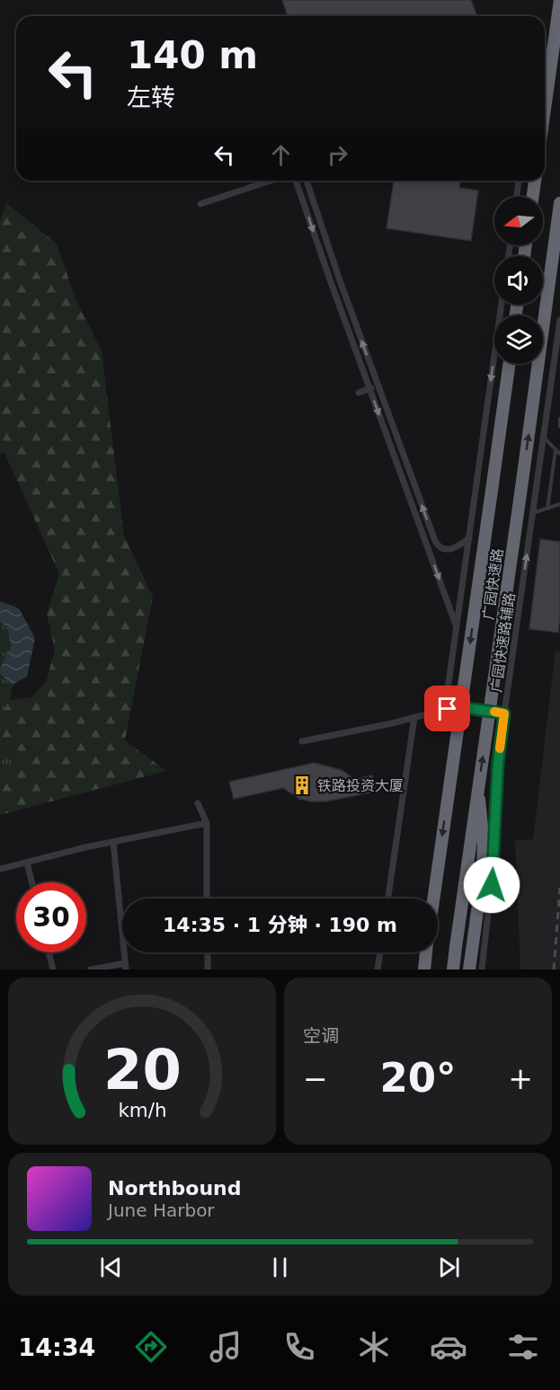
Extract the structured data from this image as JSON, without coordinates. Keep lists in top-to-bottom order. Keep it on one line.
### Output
{"streets":{"highway":["广园快速路"],"street":["广园快速路辅路"]},"places":{"building":["铁路投资大厦"]},"north":"left","page":{"turn":["140 m","左转"],"limit":"30","trip":"14:35 · 1 分钟 · 190 m","tile":"空调","heat":["−","20°","+"],"song":["Northbound","June Harbor"],"tabs":"14:34","gauge":["20","km/h"]}}
